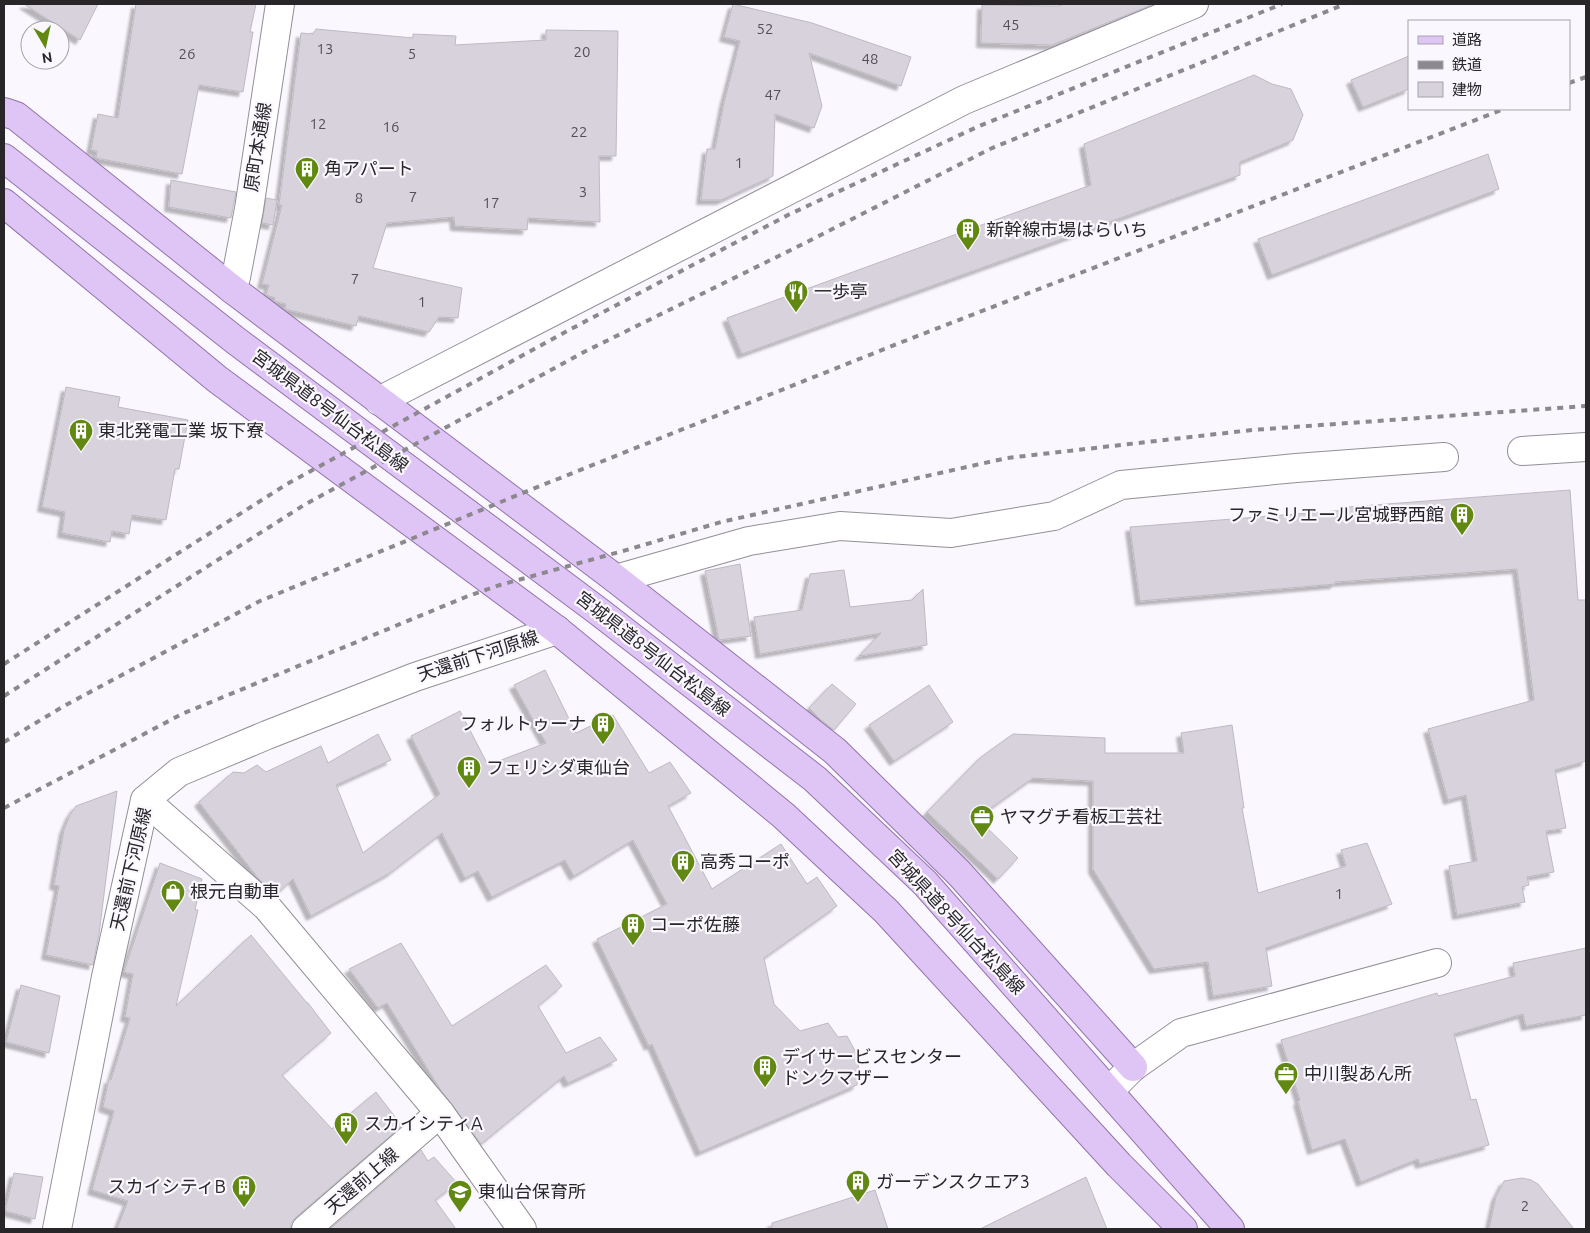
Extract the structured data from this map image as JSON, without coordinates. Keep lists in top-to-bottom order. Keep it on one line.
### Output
{"streets":{"main road":["宮城県道8号仙台松島線"],"street":["原町本通線","天還前下河原線","天還前上線"]},"places":{"building":["角アパート","新幹線市場はらいち","東北発電工業 坂下寮","ファミリエール宮城野西館","フォルトゥーナ","フェリシダ東仙台","高秀コーポ","コーポ佐藤","デイサービスセンター ドンクマザー","スカイシティA","ガーデンスクエア3","スカイシティB"],"restaurant":["一歩亭"],"office":["ヤマグチ看板工芸社","中川製あん所"],"shop":["根元自動車"],"school or university":["東仙台保育所"]},"house_numbers":["45","52","13","20","26","5","48","47","12","16","22","1","3","7","8","17","7","1","1","2"],"legend":["道路","鉄道","建物"],"north":"bottom"}
